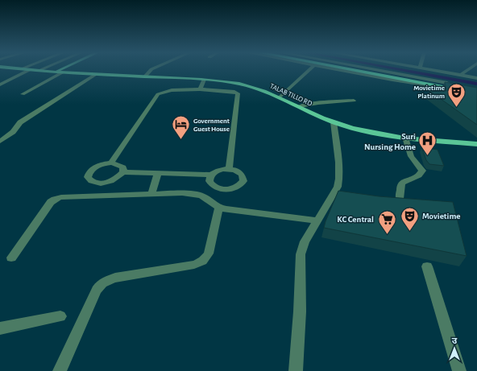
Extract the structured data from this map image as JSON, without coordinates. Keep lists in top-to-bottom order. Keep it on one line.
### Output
{"streets":{"main road":["TALAB TILLO RD"]},"places":{"theatre":["Movietime Platinum","Movietime"],"hotel":["Government Guest House"],"hospital":["Suri Nursing Home"],"supermarket":["KC Central"]},"north":"top"}
